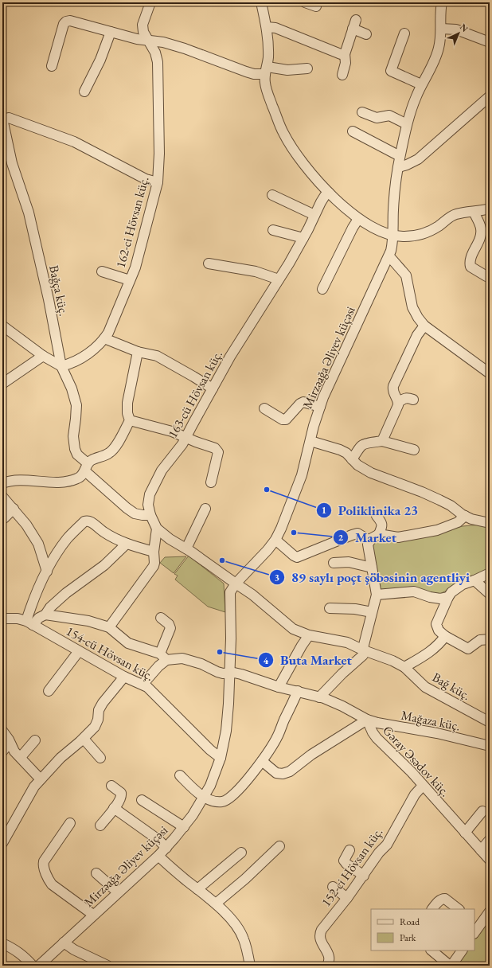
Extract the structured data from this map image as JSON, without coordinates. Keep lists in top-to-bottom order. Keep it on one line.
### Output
{"streets":{"street":["162-ci Hövsan küç.","Bağça küç.","Mirzəağa Əliyev küçəsi","163-cü Hövsan küç.","154-cü Hövsan küç.","Bağ küç.","Mağaza küç.","Gəray Əsədov küç.","152-ci Hövsan küç."]},"crossings":[["162-ci Hövsan küç.","Bağça küç."],["Bağça küç.","163-cü Hövsan küç."],["Mirzəağa Əliyev küçəsi","163-cü Hövsan küç."],["Mirzəağa Əliyev küçəsi","154-cü Hövsan küç."],["Mirzəağa Əliyev küçəsi","Gəray Əsədov küç."],["163-cü Hövsan küç.","Bağ küç."],["Mağaza küç.","Gəray Əsədov küç."],["Gəray Əsədov küç.","152-ci Hövsan küç."]],"places":["Poliklinika 23","Market","89 saylı poçt şöbəsinin agentliyi","Buta Market"],"legend":["Road","Park"],"north":"top right"}
